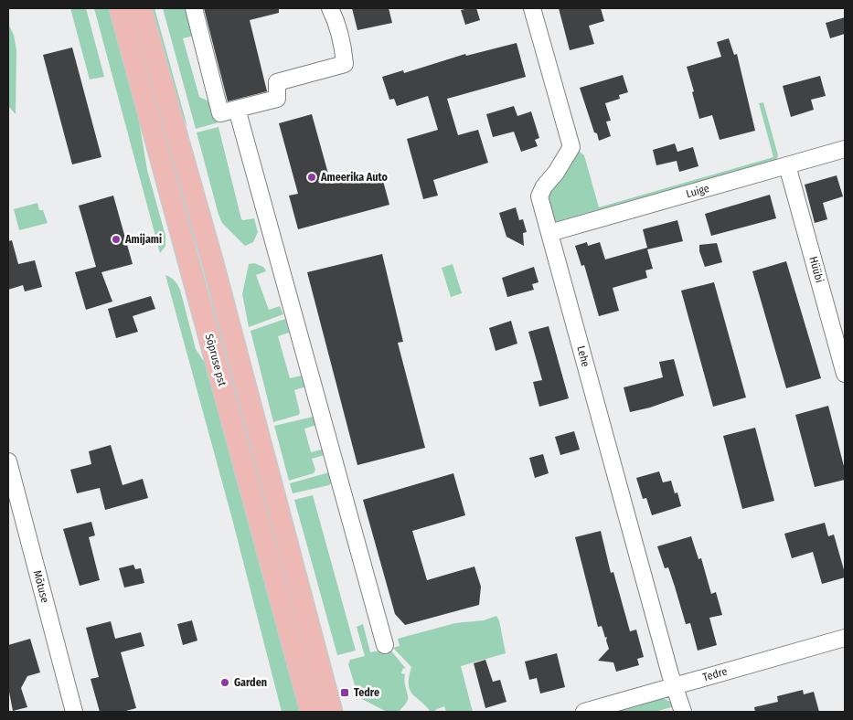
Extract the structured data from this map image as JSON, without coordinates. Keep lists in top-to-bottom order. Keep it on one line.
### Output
{"streets":{"main road":["Sõpruse pst"],"street":["Luige","Hüübi","Lehe","Mõtuse","Tedre"]},"crossings":[["Luige","Hüübi"],["Luige","Lehe"],["Lehe","Tedre"]],"places":{"other":["Ameerika Auto","Amijami","Garden"],"transit":["Tedre"]}}
